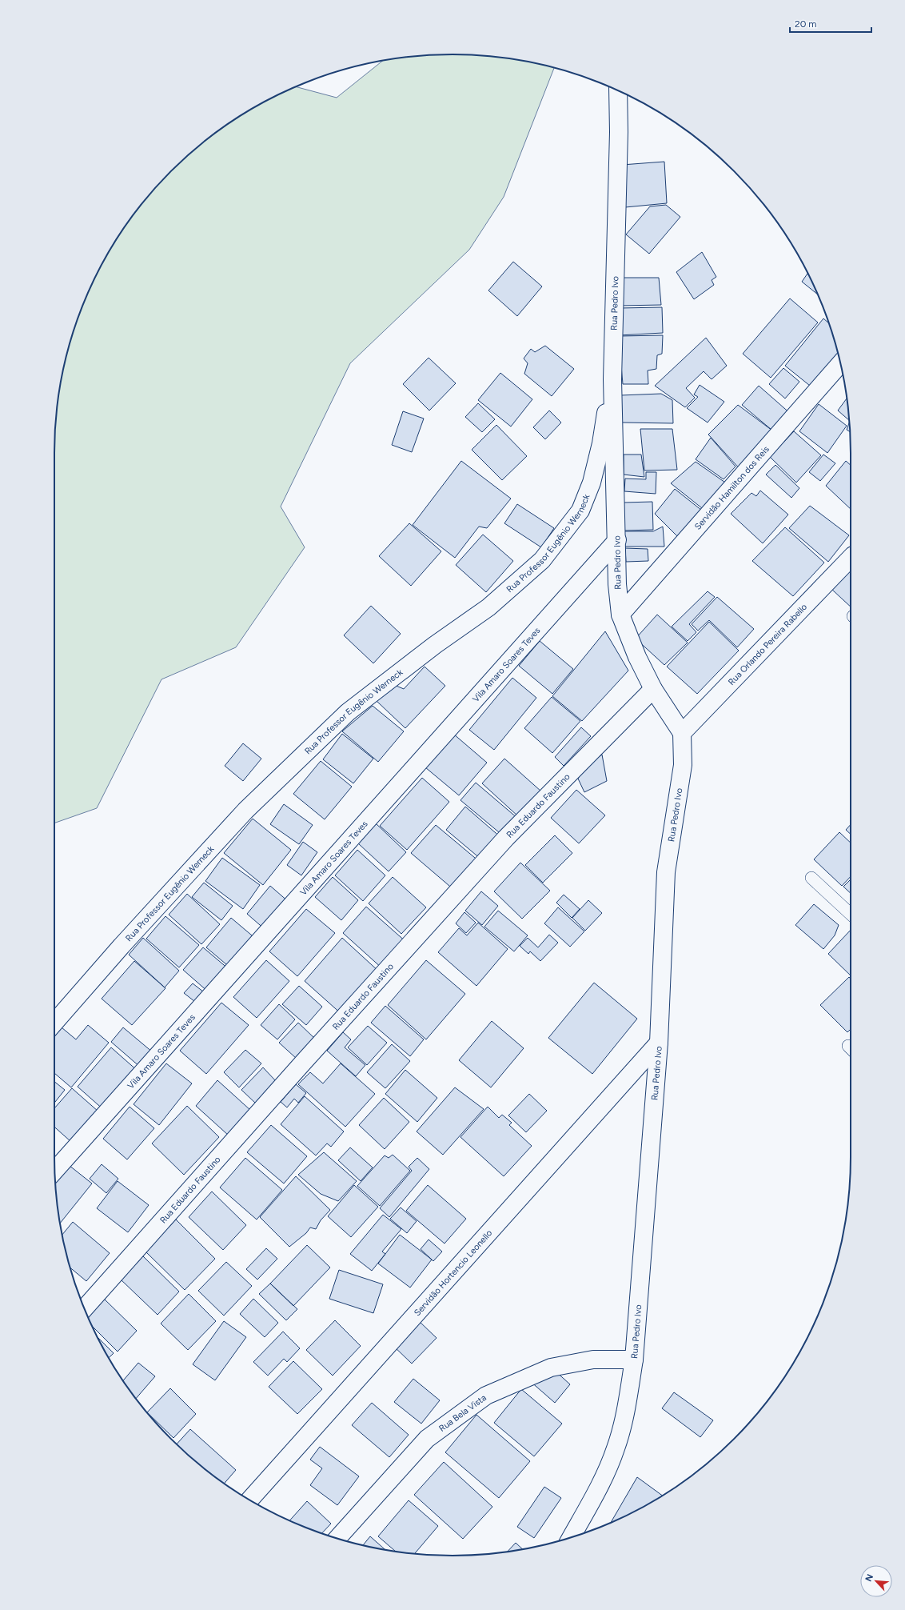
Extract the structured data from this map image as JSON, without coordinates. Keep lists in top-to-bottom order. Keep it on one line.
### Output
{"streets":{"street":["Rua Pedro Ivo","Servidão Hamilton dos Reis","Rua Professor Eugênio Werneck","Rua Orlando Pereira Rabello","Vila Amaro Soares Teves","Rua Eduardo Faustino","Servidão Hortencio Leonello","Rua Bela Vista"]},"crossings":[["Rua Pedro Ivo","Servidão Hamilton dos Reis"],["Rua Pedro Ivo","Rua Professor Eugênio Werneck"],["Rua Pedro Ivo","Rua Orlando Pereira Rabello"],["Rua Pedro Ivo","Vila Amaro Soares Teves"],["Rua Pedro Ivo","Rua Eduardo Faustino"],["Rua Pedro Ivo","Servidão Hortencio Leonello"],["Rua Pedro Ivo","Rua Bela Vista"]],"scale_bar":"20 m","north":"top left"}
